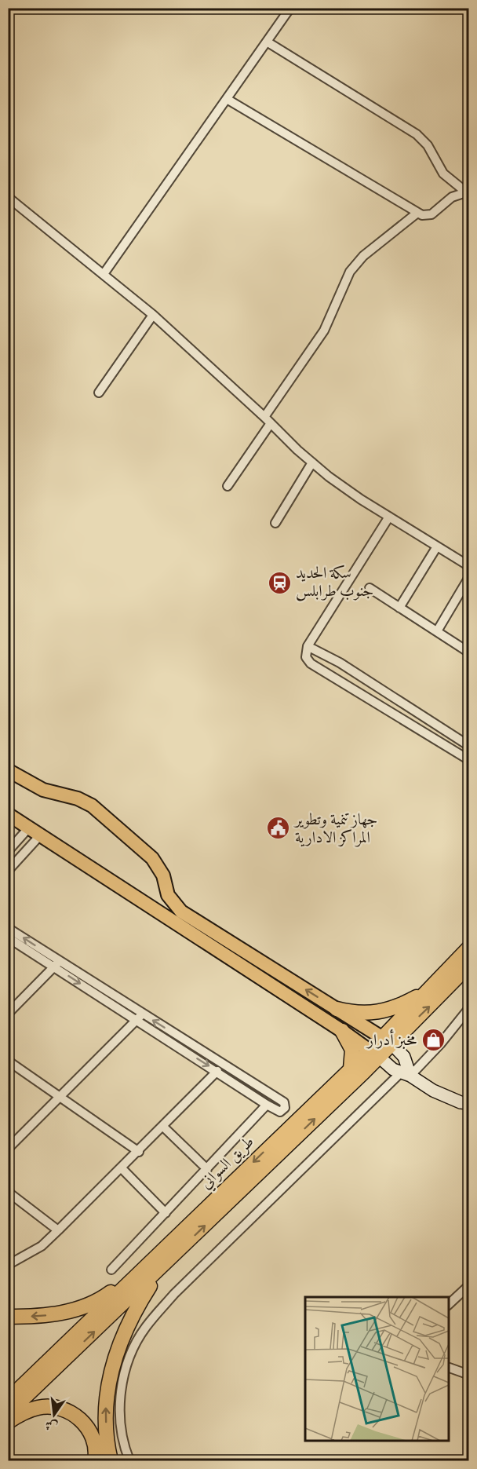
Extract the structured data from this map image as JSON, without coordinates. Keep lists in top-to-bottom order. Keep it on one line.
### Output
{"streets":{"highway":["طريق السواني"]},"places":{"station":["سكة الحديد جنوب طرابلس"],"public building":["جهاز تنمية وتطوير المراكز الادارية"],"shop":["مخبز أدرار"]},"north":"bottom"}
